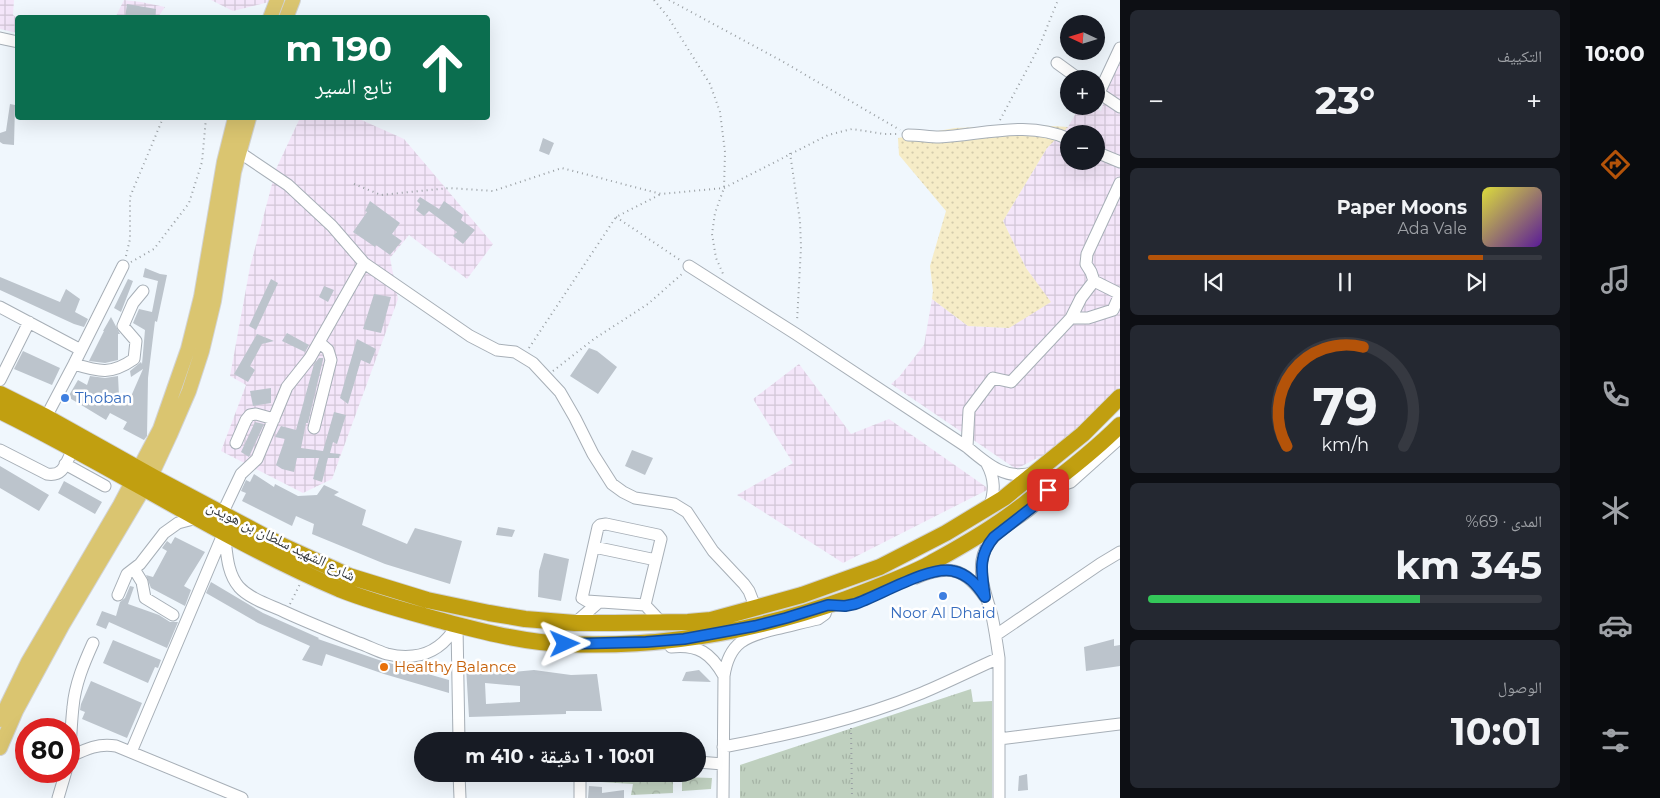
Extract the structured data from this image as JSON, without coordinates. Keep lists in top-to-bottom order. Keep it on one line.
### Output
{"streets":{"highway":["شارع الشهيد سلطان بن هويدن"]},"places":["Thoban","Noor Al Dhaid","Healthy Balance"],"north":"left","page":{"tabs":"10:00","tile":["التكييف",["المدى · 69%","345 km"],["الوصول","10:01"]],"map_buttons":["+","−"],"turn":["190 m","تابع السير"],"heat":["−","23°","+"],"song":["Paper Moons","Ada Vale"],"limit":"80","trip":"10:01 · 1 دقيقة · 410 m","gauge":["79","km/h"]}}
